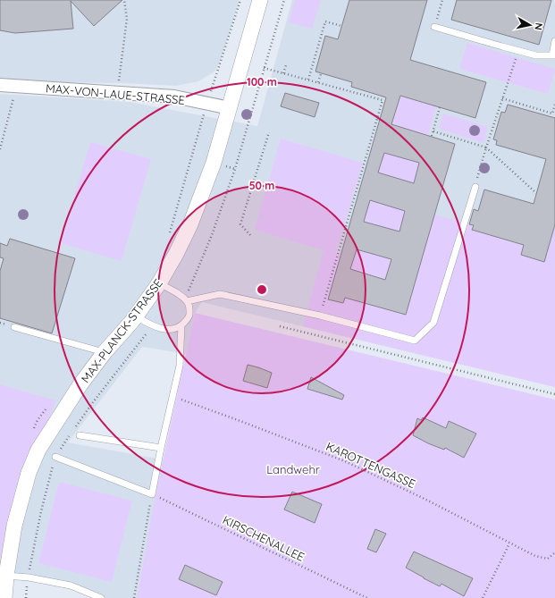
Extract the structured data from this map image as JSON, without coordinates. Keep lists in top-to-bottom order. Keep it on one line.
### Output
{"streets":{"street":["MAX-VON-LAUE-STRASSE","MAX-PLANCK-STRASSE"],"path":["KAROTTENGASSE","KIRSCHENALLEE"]},"crossings":[["MAX-VON-LAUE-STRASSE","MAX-PLANCK-STRASSE"]],"parks":["Landwehr"],"north":"right","rings":["100 m","50 m"]}
